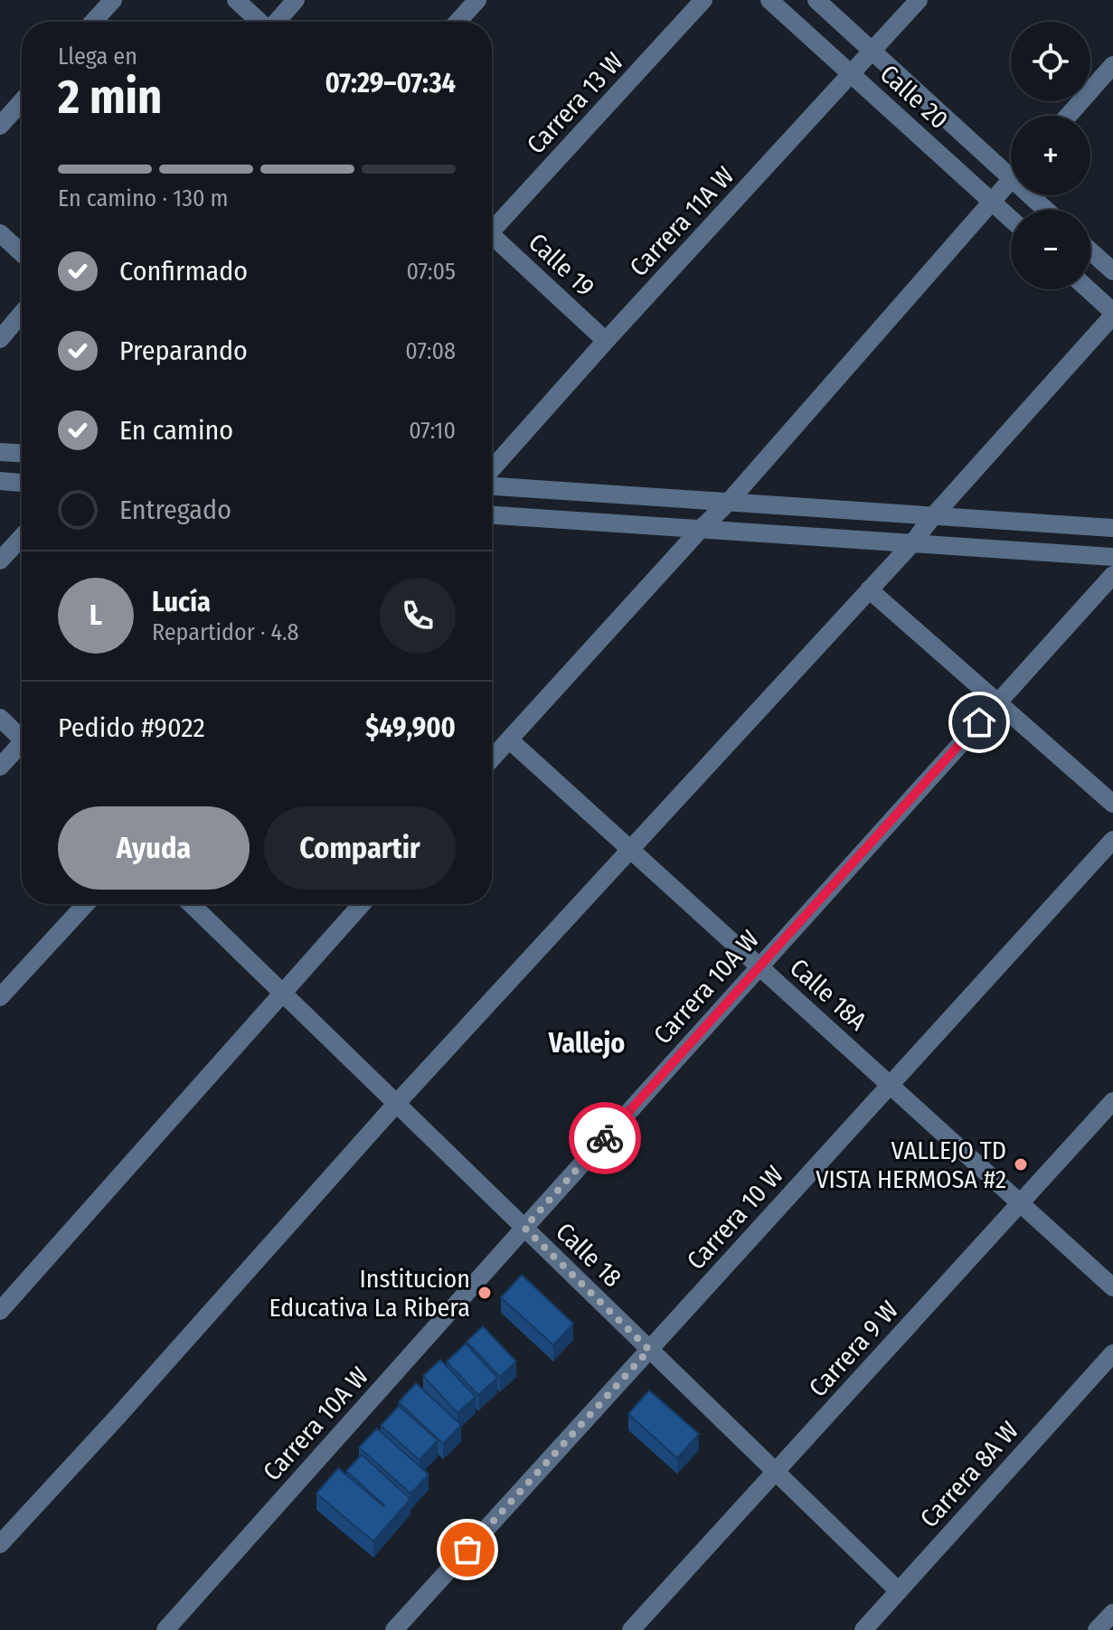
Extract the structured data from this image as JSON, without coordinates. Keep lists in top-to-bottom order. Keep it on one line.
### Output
{"streets":{"street":["Calle 20","Carrera 13 W","Carrera 11A W","Calle 19","Carrera 10A W","Calle 18A","Carrera 10 W","Calle 18","Carrera 9 W","Carrera 8A W"]},"crossings":[["Calle 20","Carrera 11A W"],["Carrera 11A W","Calle 19"],["Carrera 10A W","Calle 18A"],["Carrera 10A W","Calle 18"],["Calle 18A","Carrera 10 W"],["Calle 18A","Carrera 9 W"],["Carrera 10 W","Calle 18"],["Calle 18","Carrera 9 W"],["Calle 18","Carrera 8A W"]],"districts":["Vallejo"],"places":["VALLEJO TD VISTA HERMOSA #2","Institucion Educativa La Ribera"],"page":{"map_buttons":["+","−"],"heading":["2 min","Llega en","07:29–07:34"],"panel":["Lucía","Repartidor · 4.8","Pedido #9022","$49,900"],"bar":"En camino · 130 m","list":[["Confirmado","07:05"],["Preparando","07:08"],["En camino","07:10"],"Entregado"],"round":"L","buttons":["Ayuda","Compartir"]}}
